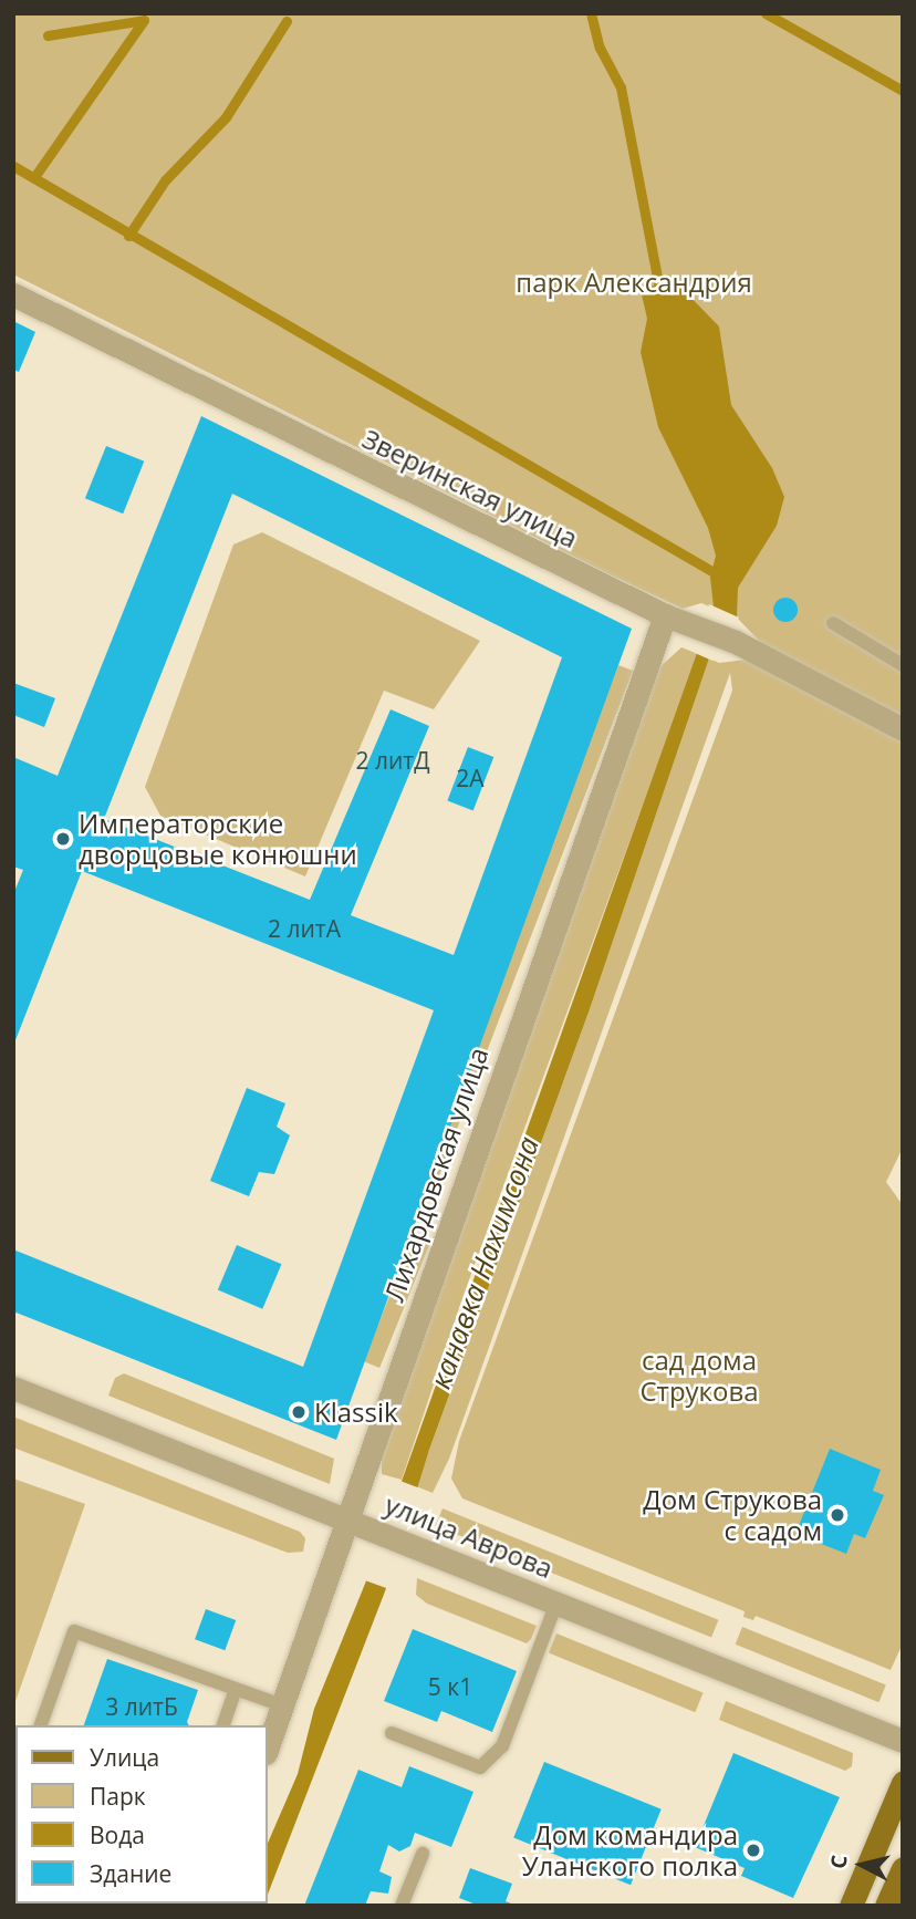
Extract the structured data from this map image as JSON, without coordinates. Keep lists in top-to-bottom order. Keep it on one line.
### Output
{"streets":{"street":["Зверинская улица","Лихардовская улица","улица Аврова"]},"crossings":[["Зверинская улица","Лихардовская улица"],["Лихардовская улица","улица Аврова"]],"water":["канавка Нахимсона"],"parks":["парк Александрия","сад дома Струкова"],"places":["Императорские дворцовые конюшни","Klassik","Дом Струкова с садом","Дом командира Уланского полка"],"house_numbers":["2 литД","2А","2 литА","5 к1","3 литБ"],"legend":["Улица","Парк","Вода","Здание"],"north":"left"}
